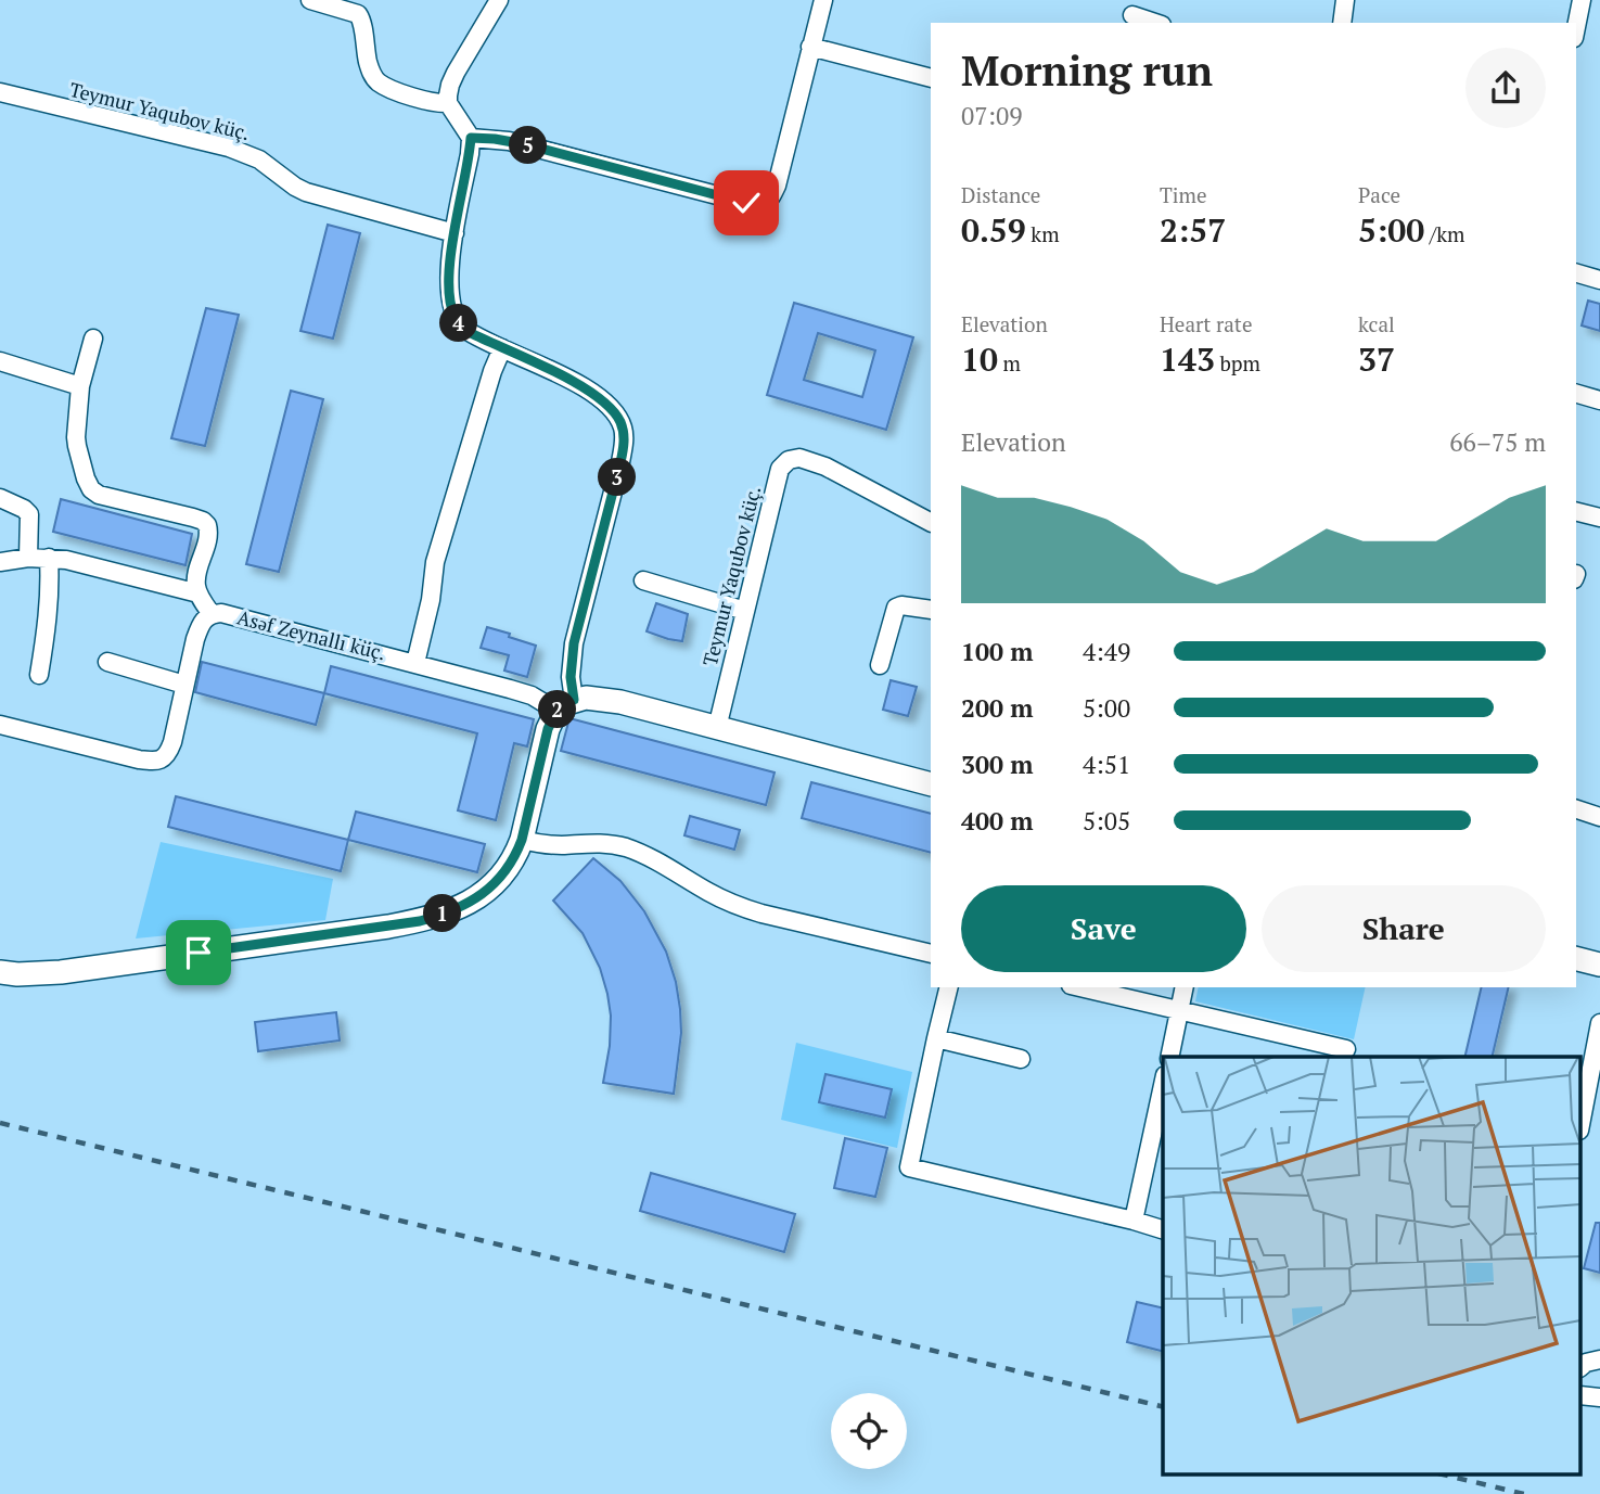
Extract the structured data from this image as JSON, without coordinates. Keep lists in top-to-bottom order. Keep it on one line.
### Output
{"streets":{"main road":["Asəf Zeynallı küç."],"street":["Teymur Yaqubov küç."]},"crossings":[["Teymur Yaqubov küç.","Asəf Zeynallı küç."]],"page":{"heading":["Morning run","07:09"],"pins":["5","4","3","2","1"],"stats":[["Distance","0.59 km"],["Time","2:57"],["Pace","5:00 /km"],["Elevation","10 m"],["Heart rate","143 bpm"],["kcal","37"]],"chart":["Elevation","66–75 m"],"list":[{"name":"100 m","note":"4:49"},{"name":"200 m","note":"5:00"},{"name":"300 m","note":"4:51"},{"name":"400 m","note":"5:05"}],"buttons":["Save","Share"]}}
